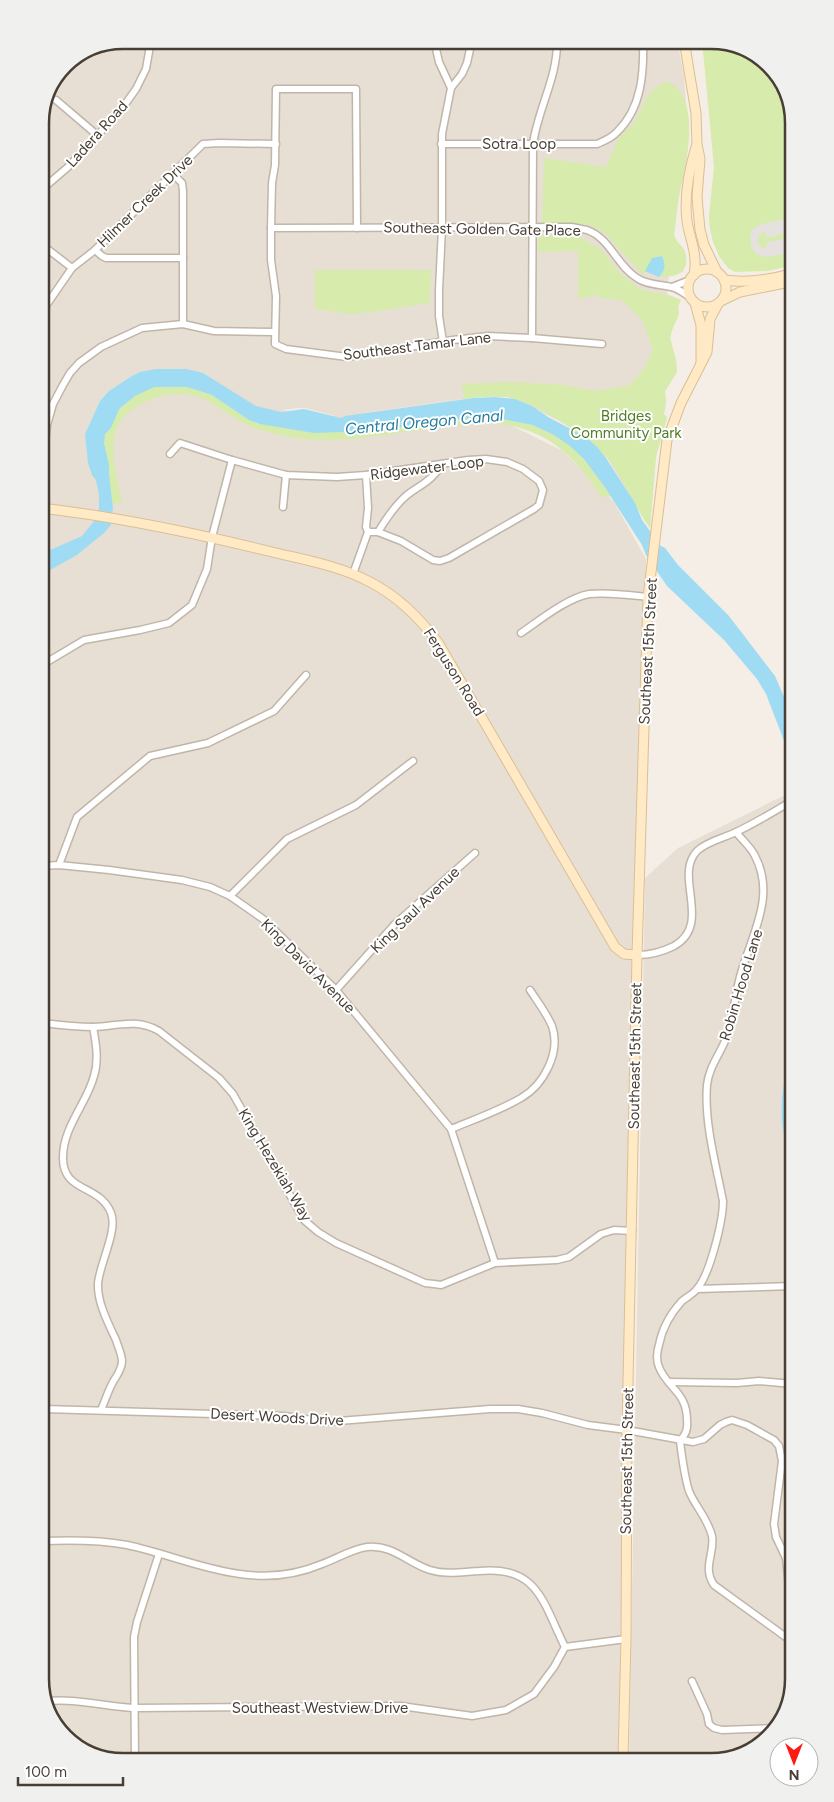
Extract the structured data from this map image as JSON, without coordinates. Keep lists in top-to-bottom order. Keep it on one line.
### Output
{"streets":{"main road":["Southeast 15th Street","Ferguson Road"],"street":["Ladera Road","Sotra Loop","Hilmer Creek Drive","Southeast Golden Gate Place","Southeast Tamar Lane","Ridgewater Loop","King Saul Avenue","King David Avenue","Robin Hood Lane","King Hezekiah Way","Desert Woods Drive","Southeast Westview Drive"]},"crossings":[["Southeast Golden Gate Place","Southeast 15th Street"],["Southeast 15th Street","Ferguson Road"],["Southeast 15th Street","King Hezekiah Way"],["Southeast 15th Street","Desert Woods Drive"],["King Saul Avenue","King David Avenue"],["King David Avenue","King Hezekiah Way"],["Robin Hood Lane","Desert Woods Drive"]],"water":["Central Oregon Canal"],"parks":["Bridges Community Park"],"scale_bar":"100 m","north":"bottom"}
